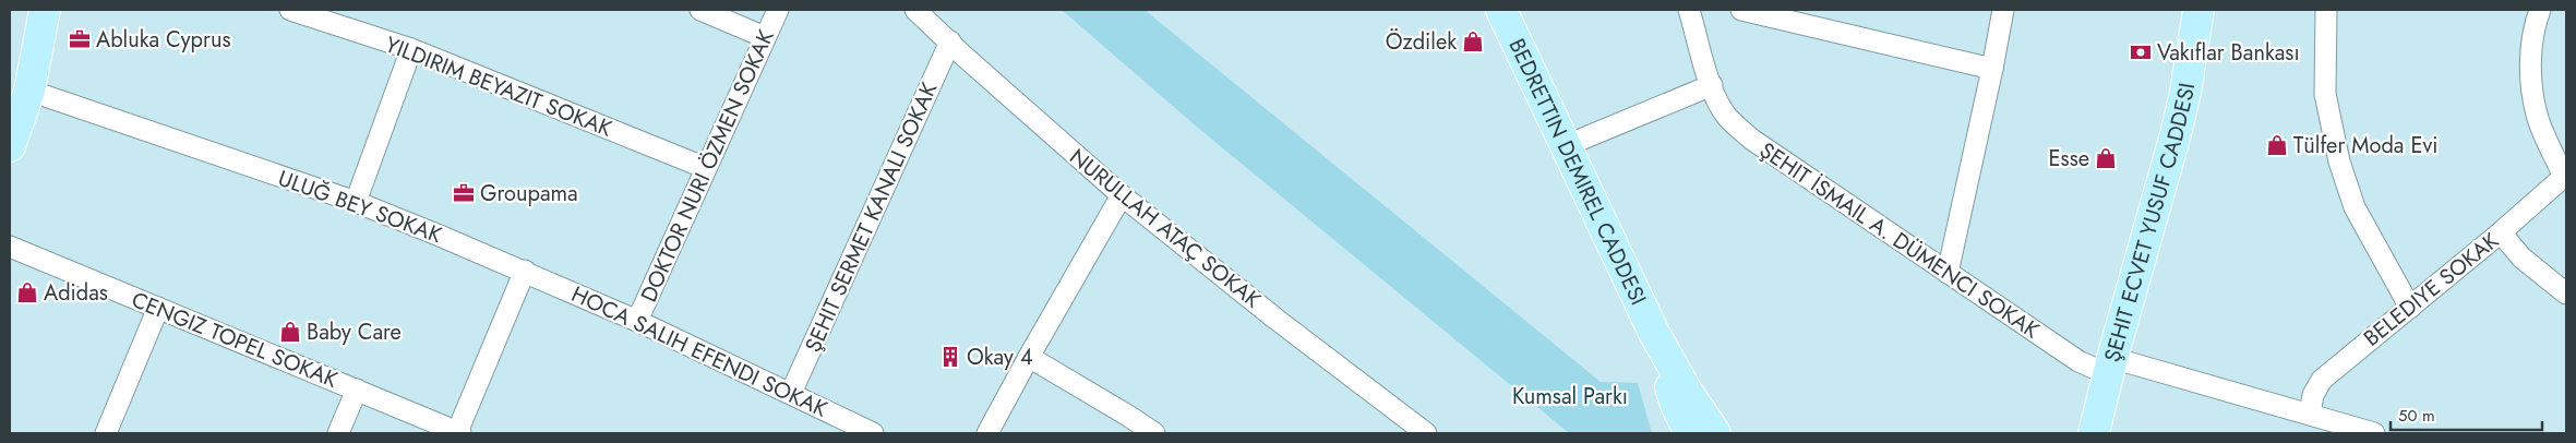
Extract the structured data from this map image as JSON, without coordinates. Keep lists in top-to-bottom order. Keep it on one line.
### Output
{"streets":{"main road":["BEDRETTIN DEMIREL CADDESI","ŞEHIT ECVET YUSUF CADDESI"],"street":["DOKTOR NURI ÖZMEN SOKAK","ULUĞ BEY SOKAK","NURULLAH ATAÇ SOKAK","ŞEHIT İSMAIL A. DÜMENCI SOKAK","BELEDIYE SOKAK","CENGIZ TOPEL SOKAK","HOCA SALIH EFENDI SOKAK"]},"crossings":[["DOKTOR NURI ÖZMEN SOKAK","HOCA SALIH EFENDI SOKAK"],["ULUĞ BEY SOKAK","HOCA SALIH EFENDI SOKAK"],["ŞEHIT ECVET YUSUF CADDESI","ŞEHIT İSMAIL A. DÜMENCI SOKAK"],["ŞEHIT İSMAIL A. DÜMENCI SOKAK","BELEDIYE SOKAK"]],"parks":["Kumsal Parkı"],"places":{"office":["Abluka Cyprus","Groupama"],"shop":["Özdilek","Tülfer Moda Evi","Esse","Adidas","Baby Care"],"bank":["Vakıflar Bankası"],"building":["Okay 4"]},"scale_bar":"50 m"}
